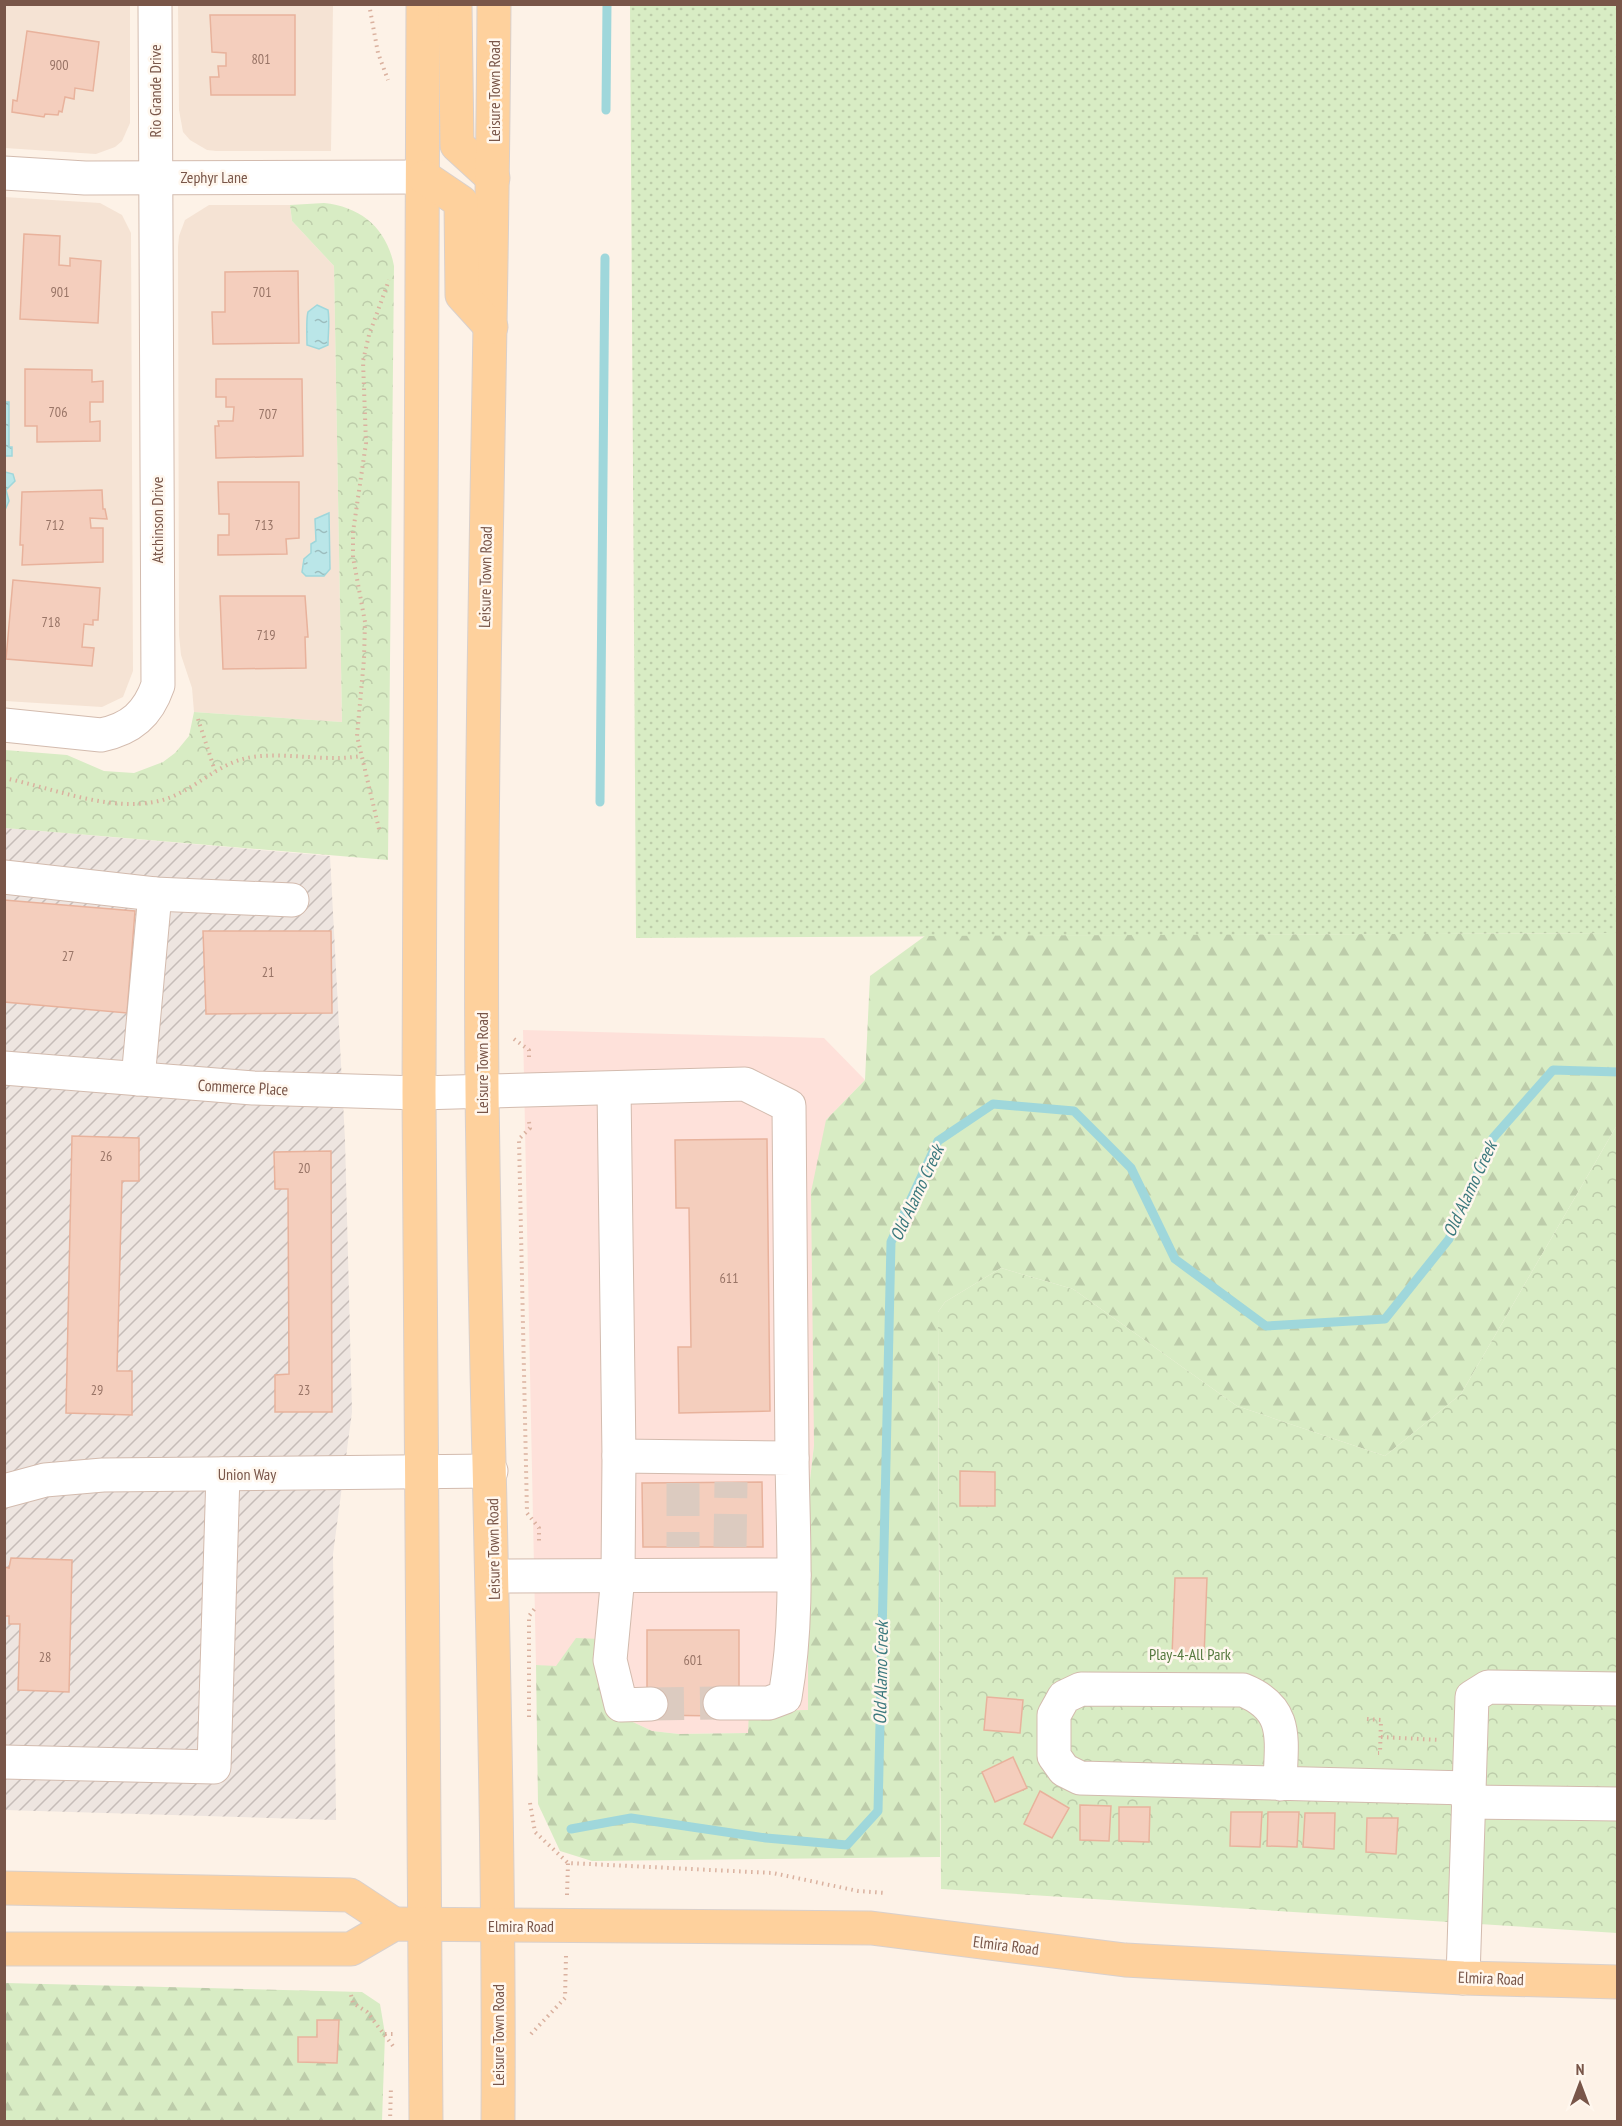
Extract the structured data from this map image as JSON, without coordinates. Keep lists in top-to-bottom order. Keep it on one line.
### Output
{"streets":{"main road":["Leisure Town Road","Elmira Road"],"street":["Rio Grande Drive","Zephyr Lane","Atchinson Drive","Commerce Place","Union Way"]},"crossings":[["Rio Grande Drive","Zephyr Lane"],["Rio Grande Drive","Atchinson Drive"],["Leisure Town Road","Commerce Place"],["Leisure Town Road","Union Way"],["Leisure Town Road","Elmira Road"],["Zephyr Lane","Atchinson Drive"]],"water":["Old Alamo Creek"],"parks":["Play-4-All Park"],"house_numbers":["801","900","901","701","706","707","712","713","718","719","27","21","26","20","611","29","23","28","601"],"north":"top"}
